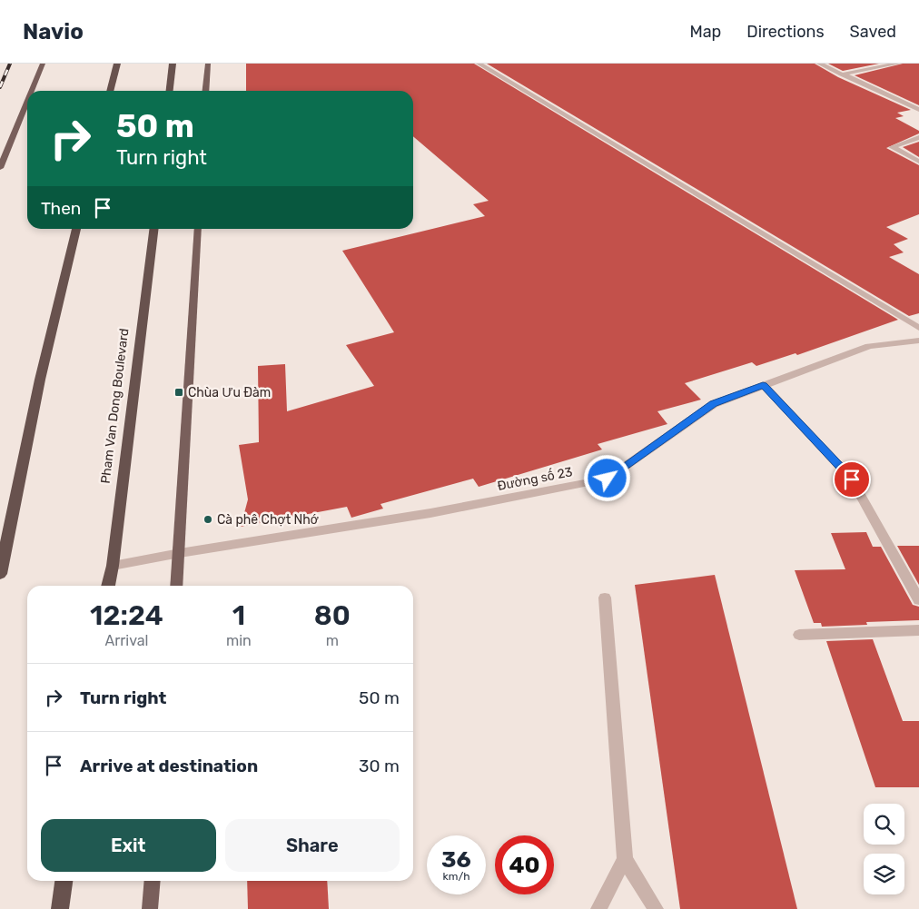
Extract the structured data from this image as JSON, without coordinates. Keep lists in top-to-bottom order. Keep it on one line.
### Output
{"streets":{"highway":["Pham Van Dong Boulevard"],"street":["Đường số 23"]},"crossings":[["Pham Van Dong Boulevard","Đường số 23"]],"places":{"transit":["Chùa Ưu Đàm"],"other":["Cà phê Chợt Nhớ"]},"page":{"header":"Navio","nav":["Map","Directions","Saved"],"turn":["50 m","Turn right"],"then":"Then","eta":["12:24","Arrival","1","min","80","m"],"list":[{"name":"Turn right","value":"50 m"},{"name":"Arrive at destination","value":"30 m"}],"buttons":["Exit","Share"],"speed":"36 km/h","limit":"40"}}
